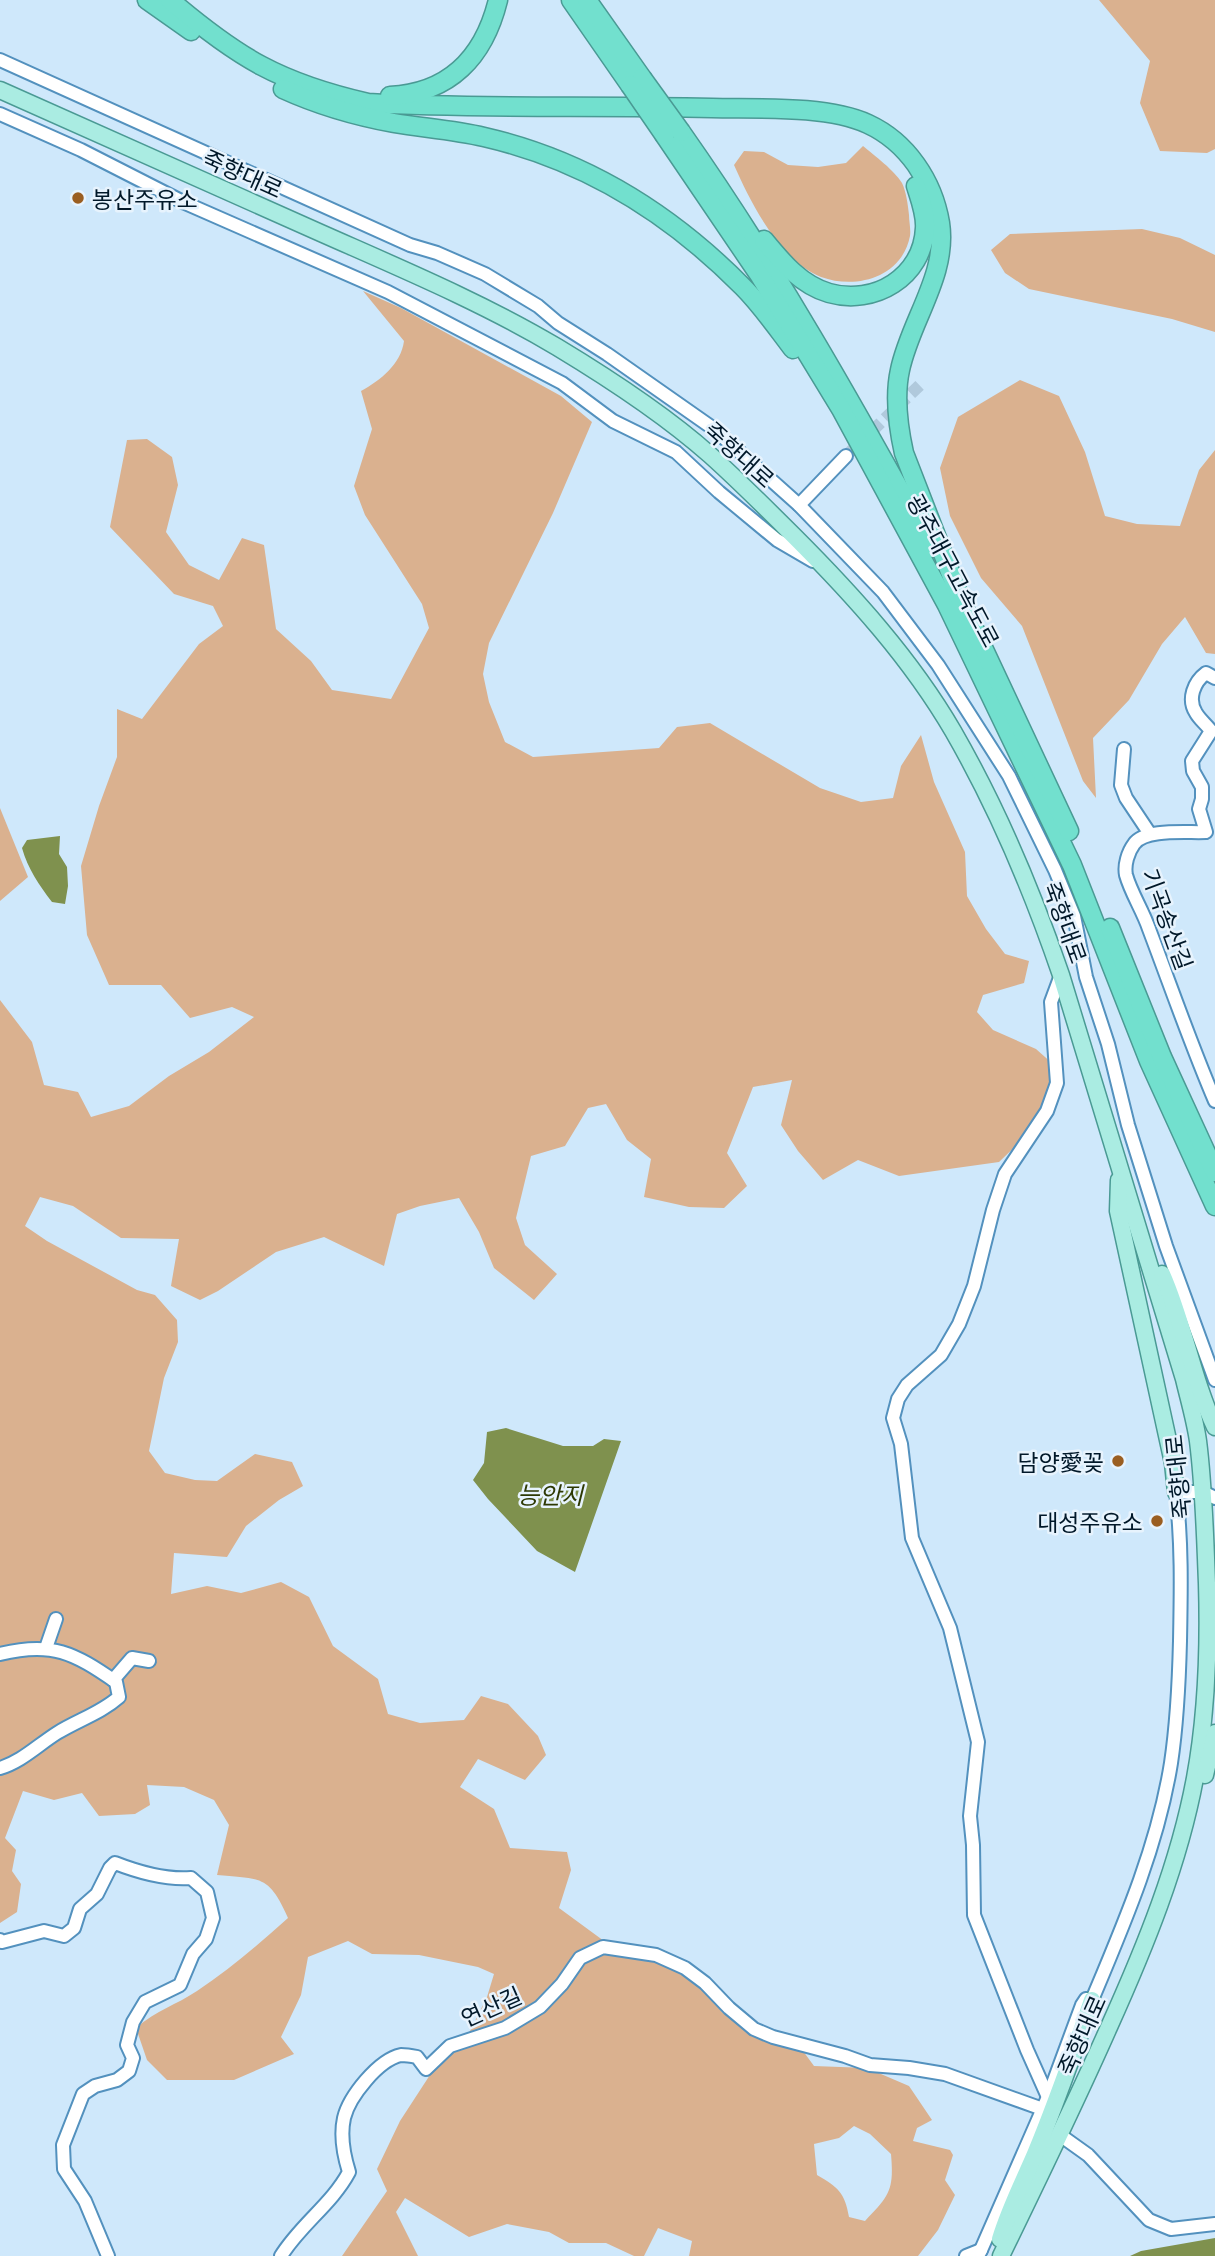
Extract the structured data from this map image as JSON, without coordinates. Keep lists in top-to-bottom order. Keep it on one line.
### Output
{"streets":{"highway":["광주대구고속도로"],"main road":["죽향대로"],"street":["기곡송산길","연산길"]},"water":["능안지"],"places":["봉산주유소","담양愛꽂","대성주유소"]}
